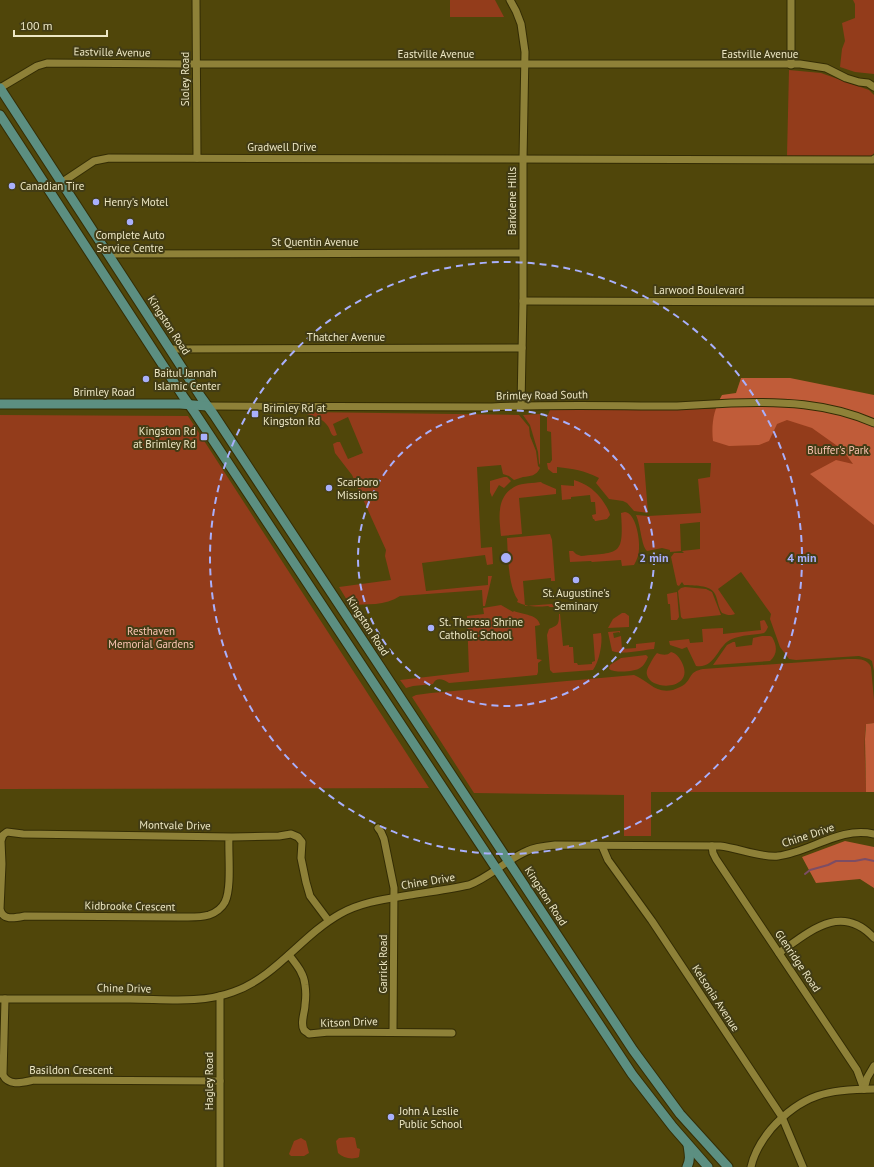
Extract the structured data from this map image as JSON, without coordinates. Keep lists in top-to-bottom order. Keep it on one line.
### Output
{"streets":{"main road":["Kingston Road","Brimley Road"],"street":["Eastville Avenue","Sloley Road","Gradwell Drive","Barkdene Hills","St Quentin Avenue","Larwood Boulevard","Thatcher Avenue","Brimley Road South","Montvale Drive","Chine Drive","Kidbrooke Crescent","Glenridge Road","Garrick Road","Kelsonia Avenue","Kitson Drive","Basildon Crescent","Hagley Road"]},"crossings":[["Eastville Avenue","Sloley Road"],["Eastville Avenue","Barkdene Hills"],["Eastville Avenue","Kingston Road"],["Sloley Road","Gradwell Drive"],["Gradwell Drive","Barkdene Hills"],["Gradwell Drive","Kingston Road"],["Barkdene Hills","St Quentin Avenue"],["Barkdene Hills","Larwood Boulevard"],["Barkdene Hills","Thatcher Avenue"],["Barkdene Hills","Brimley Road South"],["St Quentin Avenue","Kingston Road"],["Kingston Road","Thatcher Avenue"],["Kingston Road","Brimley Road"],["Kingston Road","Brimley Road South"],["Kingston Road","Chine Drive"],["Brimley Road","Brimley Road South"],["Montvale Drive","Chine Drive"],["Montvale Drive","Kidbrooke Crescent"],["Chine Drive","Glenridge Road"],["Chine Drive","Garrick Road"],["Chine Drive","Kelsonia Avenue"],["Chine Drive","Kitson Drive"],["Chine Drive","Basildon Crescent"],["Chine Drive","Hagley Road"],["Garrick Road","Kitson Drive"],["Basildon Crescent","Hagley Road"]],"parks":["Bluffer's Park","Resthaven Memorial Gardens"],"places":{"other":["Canadian Tire","Henry's Motel","Complete Auto Service Centre","Baitul Jannah Islamic Center","Scarboro Missions","St. Augustine's Seminary","St. Theresa Shrine Catholic School","John A Leslie Public School"],"transit":["Brimley Rd at Kingston Rd","Kingston Rd at Brimley Rd"]},"scale_bar":"100 m","rings":["2 min","4 min"]}
